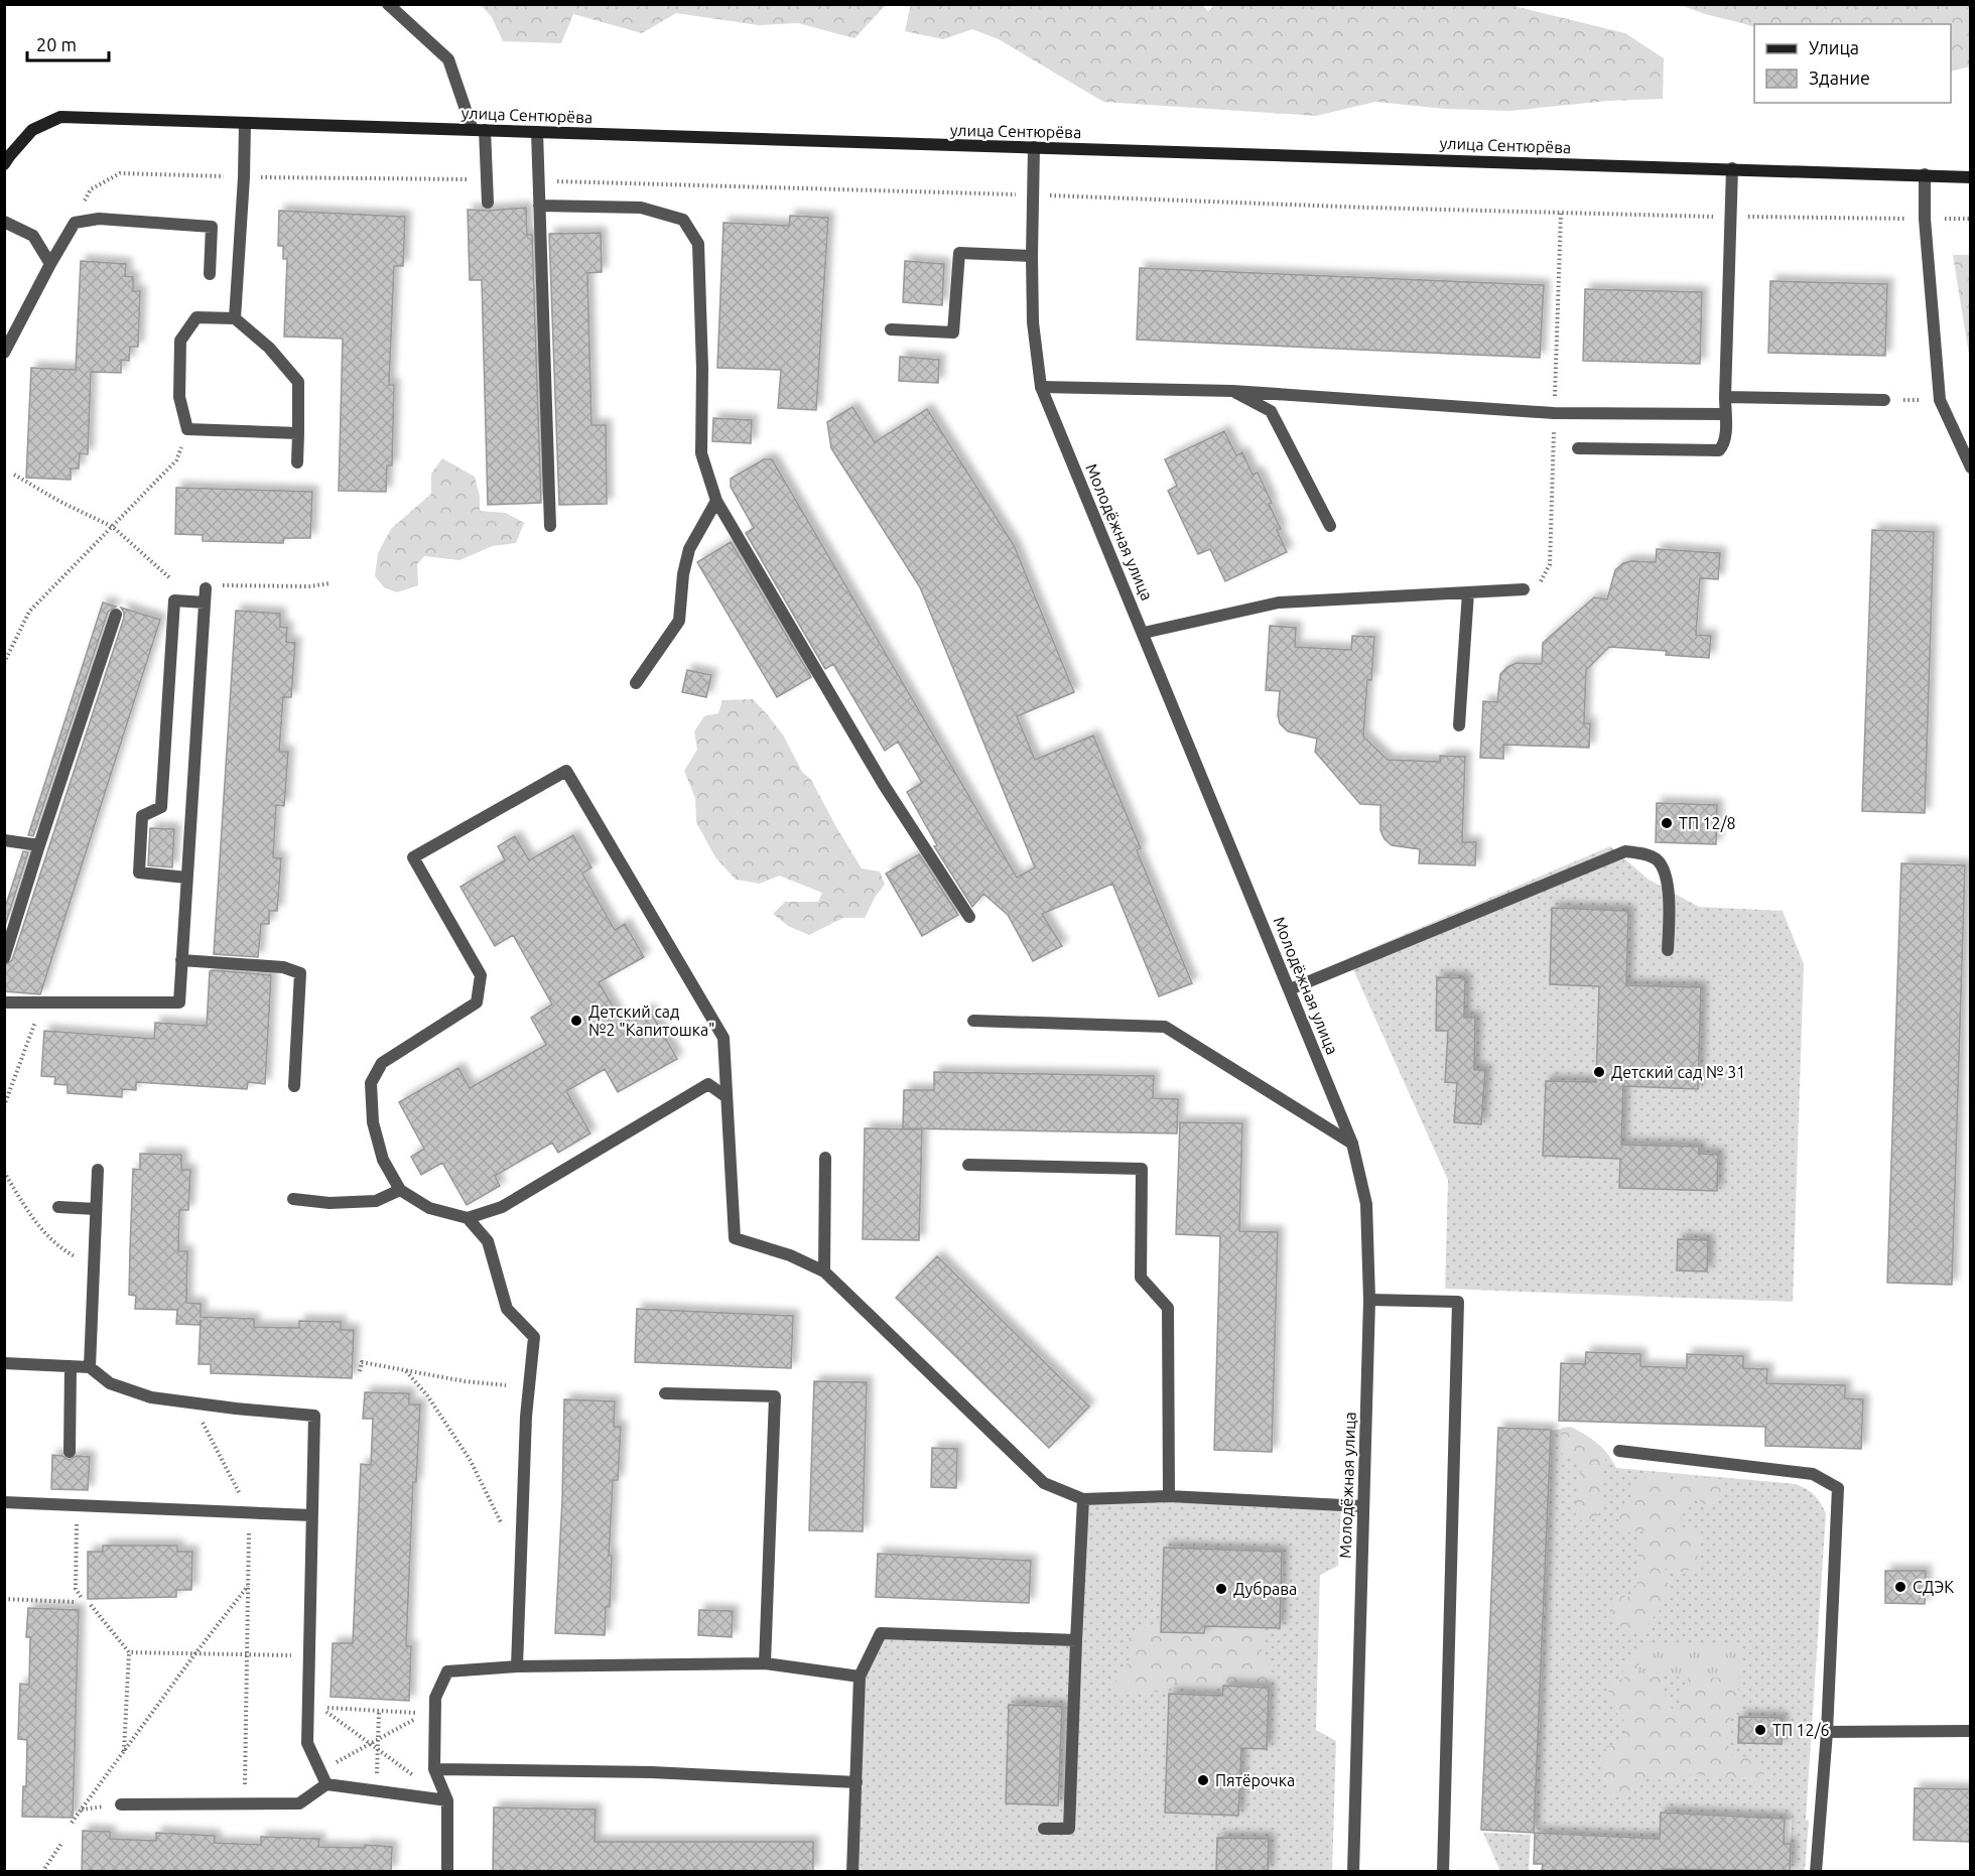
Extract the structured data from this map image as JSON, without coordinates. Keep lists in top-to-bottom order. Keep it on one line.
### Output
{"streets":{"main road":["улица Сентюрёва"],"street":["Молодёжная улица"]},"crossings":[["улица Сентюрёва","Молодёжная улица"]],"places":["ТП 12/8","Детский сад №2 \"Капитошка\"","Детский сад № 31","СДЭК","Дубрава","ТП 12/6","Пятёрочка"],"legend":["Улица","Здание"],"scale_bar":"20 m"}
